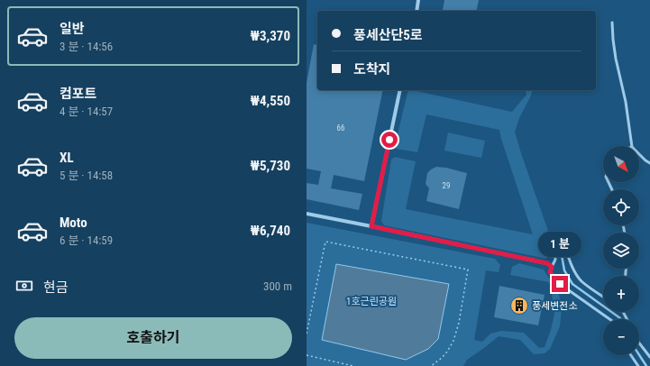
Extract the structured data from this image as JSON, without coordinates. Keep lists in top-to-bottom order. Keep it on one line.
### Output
{"parks":["1호근린공원"],"places":{"building":["풍세변전소"]},"house_numbers":["66","29"],"north":"bottom right","page":{"list":[{"name":"일반","note":"3 분 · 14:56","value":"₩3,370"},{"name":"컴포트","note":"4 분 · 14:57","value":"₩4,550"},{"name":"XL","note":"5 분 · 14:58","value":"₩5,730"},{"name":"Moto","note":"6 분 · 14:59","value":"₩6,740"}],"banner":["풍세산단5로","도착지"],"map_buttons":["+","−"],"bubble":"1 분","pay":["현금","300 m"],"buttons":"호출하기"}}
